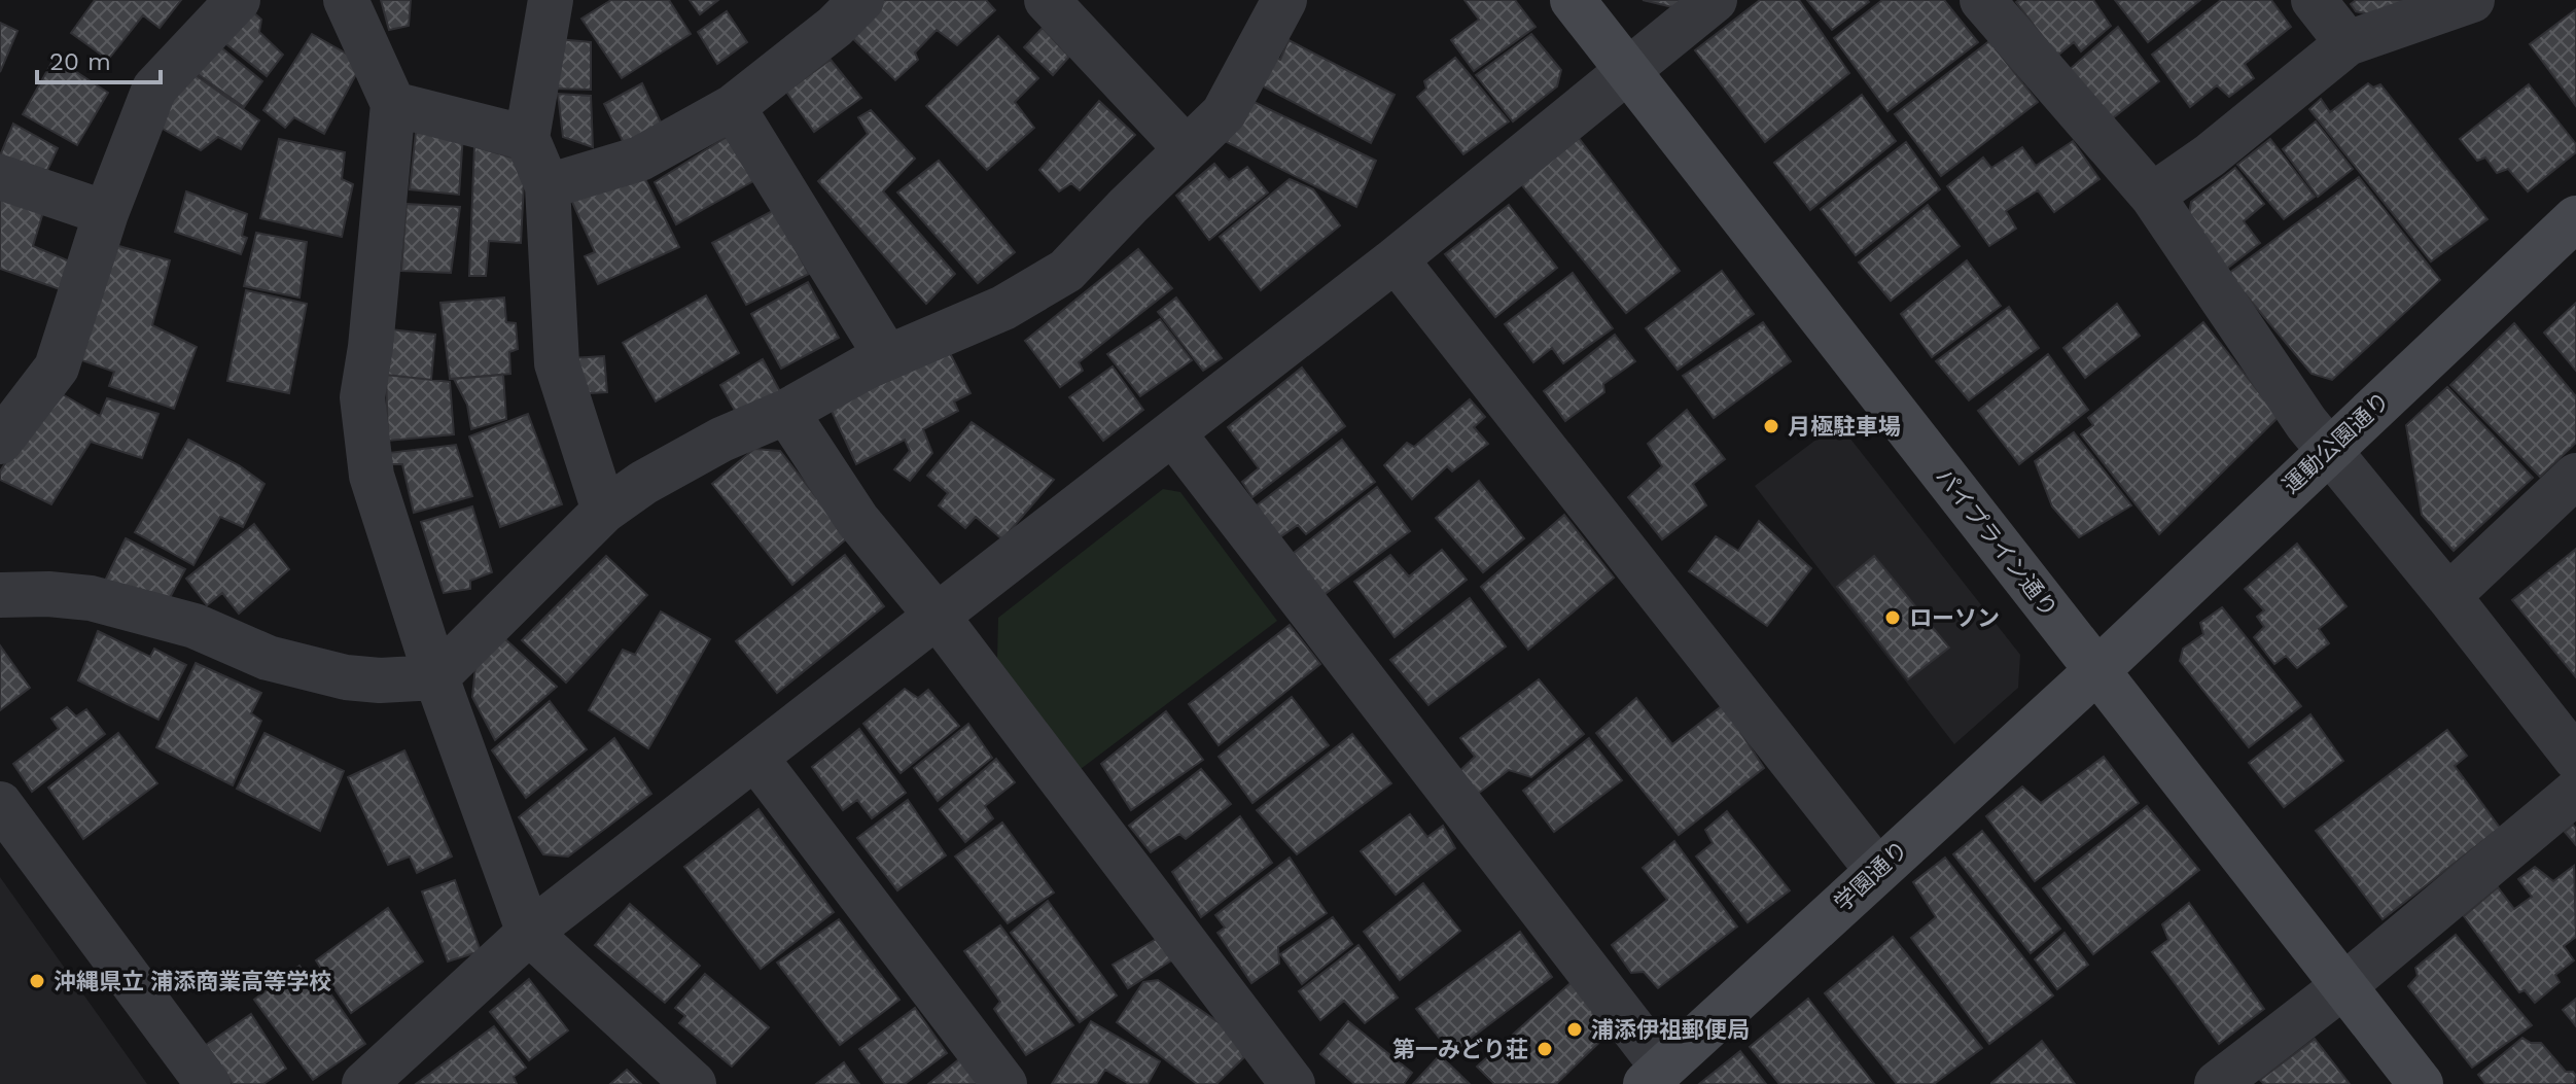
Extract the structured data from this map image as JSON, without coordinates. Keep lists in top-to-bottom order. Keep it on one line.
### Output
{"streets":{"main road":["運動公園通り","パイプライン通り","学園通り"]},"crossings":[["運動公園通り","パイプライン通り"],["運動公園通り","学園通り"],["パイプライン通り","学園通り"]],"places":["月極駐車場","ローソン","沖縄県立 浦添商業高等学校","浦添伊祖郵便局","第一みどり荘"],"scale_bar":"20 m"}
